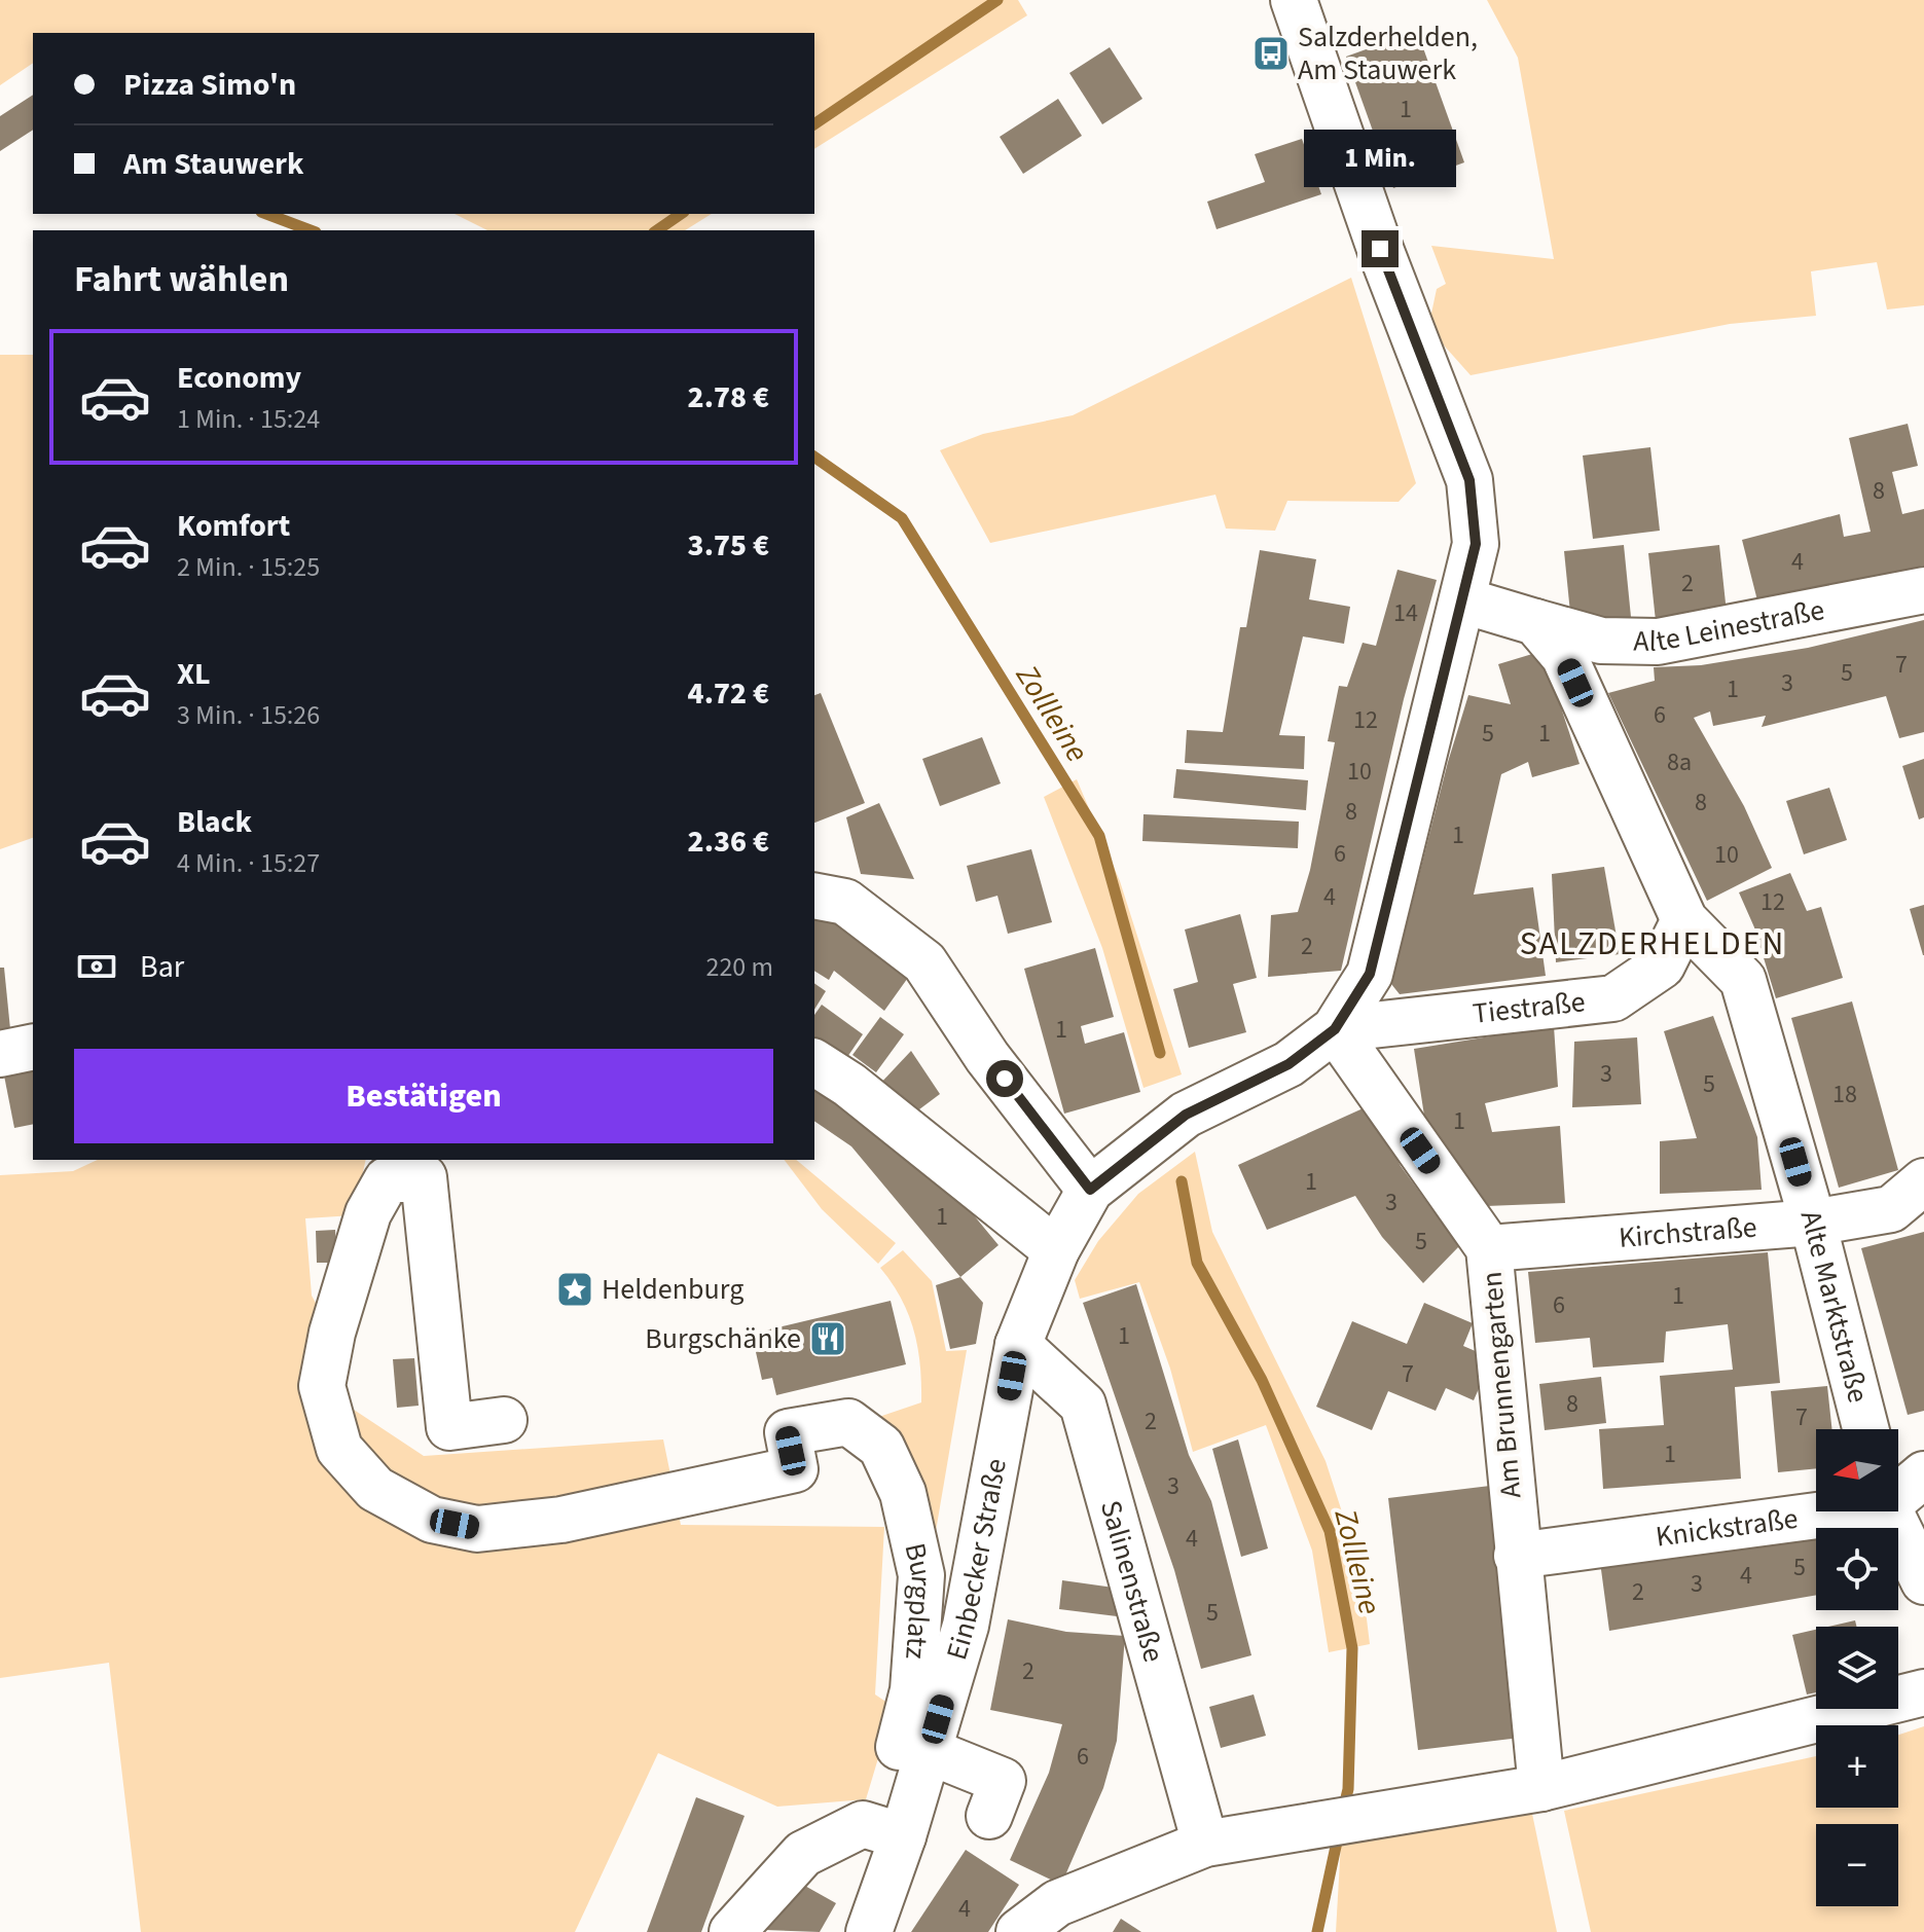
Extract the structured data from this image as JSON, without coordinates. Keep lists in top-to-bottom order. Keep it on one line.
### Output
{"streets":{"street":["Alte Leinestraße","Tiestraße","Kirchstraße","Alte Marktstraße","Am Brunnengarten","Knickstraße","Einbecker Straße","Salinenstraße","Burgplatz"]},"crossings":[["Alte Leinestraße","Alte Marktstraße"],["Tiestraße","Alte Marktstraße"],["Tiestraße","Am Brunnengarten"],["Kirchstraße","Alte Marktstraße"],["Kirchstraße","Am Brunnengarten"],["Am Brunnengarten","Knickstraße"],["Einbecker Straße","Salinenstraße"],["Einbecker Straße","Burgplatz"]],"districts":["SALZDERHELDEN"],"water":["Zollleine"],"places":{"bus stop":["Salzderhelden, Am Stauwerk"],"place":["Heldenburg"],"restaurant":["Burgschänke"]},"house_numbers":["1","8","4","2","14","7","5","3","1","6","12","5","1","8a","10","8","8","1","6","10","4","12","2","1","3","5","18","1","1","3","1","5","1","6","1","7","8","7","2","1","3","4","5","4","3","2","5","2","6","4"],"north":"left","page":{"banner":["Pizza Simo'n","Am Stauwerk"],"bubble":"1 Min.","heading":"Fahrt wählen","list":[{"name":"Economy","note":"1 Min. · 15:24","value":"2.78 €"},{"name":"Komfort","note":"2 Min. · 15:25","value":"3.75 €"},{"name":"XL","note":"3 Min. · 15:26","value":"4.72 €"},{"name":"Black","note":"4 Min. · 15:27","value":"2.36 €"}],"pay":["Bar","220 m"],"buttons":"Bestätigen","map_buttons":["+","−"]}}
